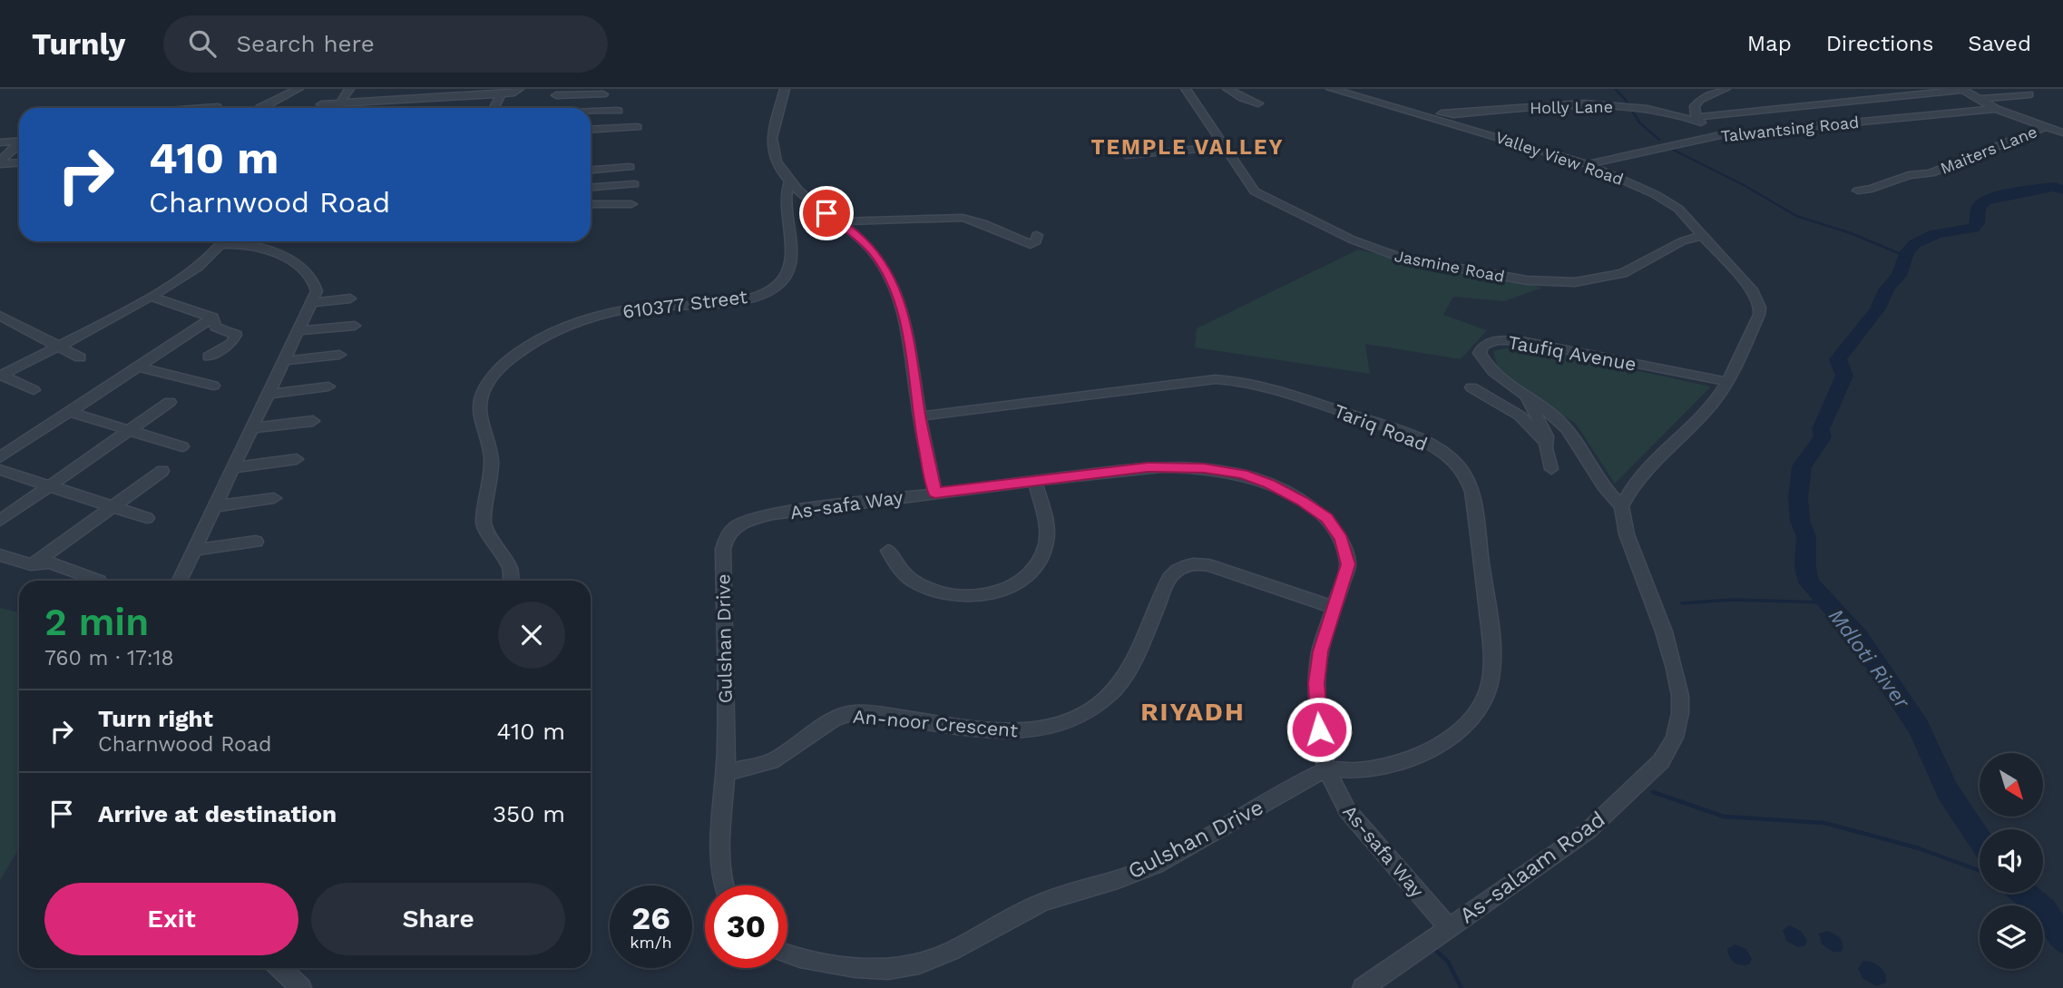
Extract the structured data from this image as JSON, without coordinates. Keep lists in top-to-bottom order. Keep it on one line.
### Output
{"streets":{"street":["Holly Lane","Talwantsing Road","Maiters Lane","Valley View Road","Jasmine Road","610377 Street","Taufiq Avenue","Tariq Road","As-safa Way","Gulshan Drive","An-noor Crescent","As-salaam Road"]},"crossings":[["Talwantsing Road","Valley View Road"],["Valley View Road","Jasmine Road"],["Valley View Road","Taufiq Avenue"],["Valley View Road","As-salaam Road"],["Taufiq Avenue","As-salaam Road"],["Tariq Road","As-safa Way"],["Tariq Road","Gulshan Drive"],["As-safa Way","Gulshan Drive"],["As-safa Way","An-noor Crescent"],["As-safa Way","As-salaam Road"],["Gulshan Drive","An-noor Crescent"]],"districts":["TEMPLE VALLEY","RIYADH"],"water":["Mdloti River"],"north":"bottom right","page":{"header":"Turnly","search":"Search here","nav":["Map","Directions","Saved"],"turn":["410 m","Charnwood Road"],"heading":["2 min","760 m · 17:18"],"list":[{"name":"Turn right","note":"Charnwood Road","value":"410 m"},{"name":"Arrive at destination","value":"350 m"}],"buttons":["Exit","Share"],"speed":"26 km/h","limit":"30"}}
